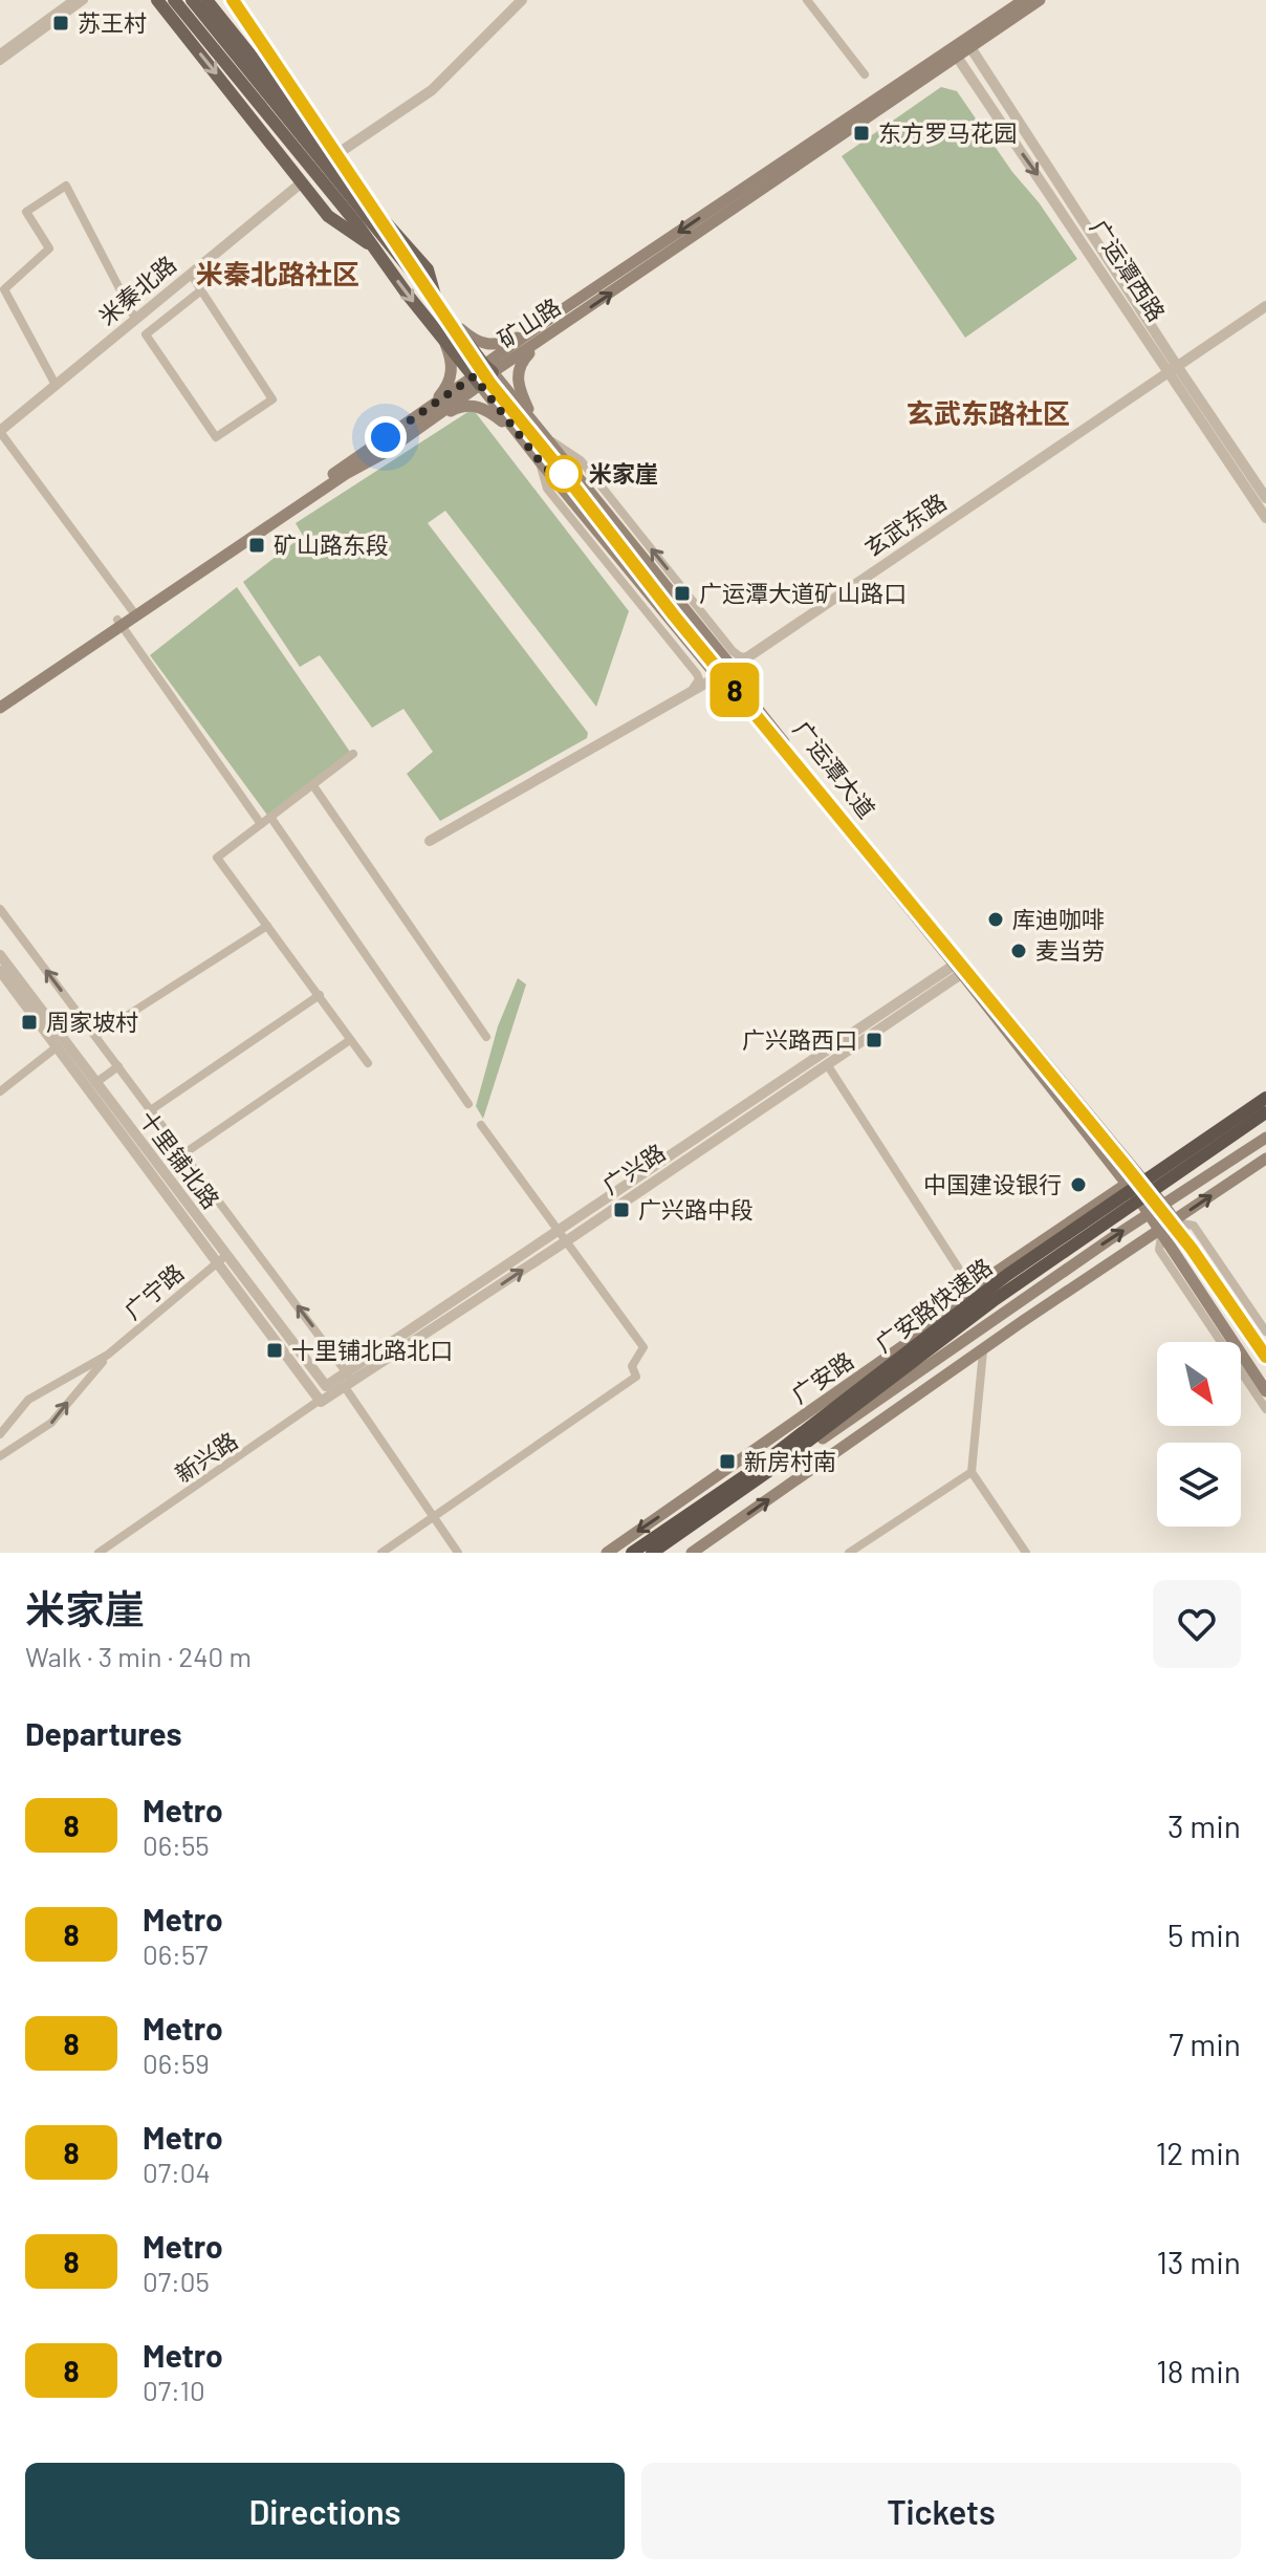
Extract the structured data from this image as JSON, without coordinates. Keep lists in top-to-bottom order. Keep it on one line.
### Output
{"streets":{"highway":["广安路快速路"],"main road":["矿山路","广运潭大道","广安路"],"street":["广运潭西路","米秦北路","玄武东路","十里铺北路","广兴路","广宁路","新兴路"]},"crossings":[["广运潭西路","矿山路"],["广运潭西路","玄武东路"],["矿山路","广运潭大道"],["玄武东路","广运潭大道"],["广运潭大道","广兴路"],["广运潭大道","广安路"],["十里铺北路","广兴路"],["十里铺北路","广宁路"],["十里铺北路","新兴路"],["广兴路","新兴路"]],"districts":["米秦北路社区","玄武东路社区"],"places":{"transit":["苏王村","东方罗马花园","矿山路东段","广运潭大道矿山路口","周家坡村","广兴路西口","广兴路中段","十里铺北路北口","新房村南"],"other":["米家崖","库迪咖啡","麦当劳","中国建设银行"]},"lines":["metro line 8"],"north":"bottom right","page":{"on_map":"8","heading":[["米家崖","Walk · 3 min · 240 m"],"Departures"],"list":[{"mark":"8","name":"Metro","note":"06:55","value":"3 min"},{"mark":"8","name":"Metro","note":"06:57","value":"5 min"},{"mark":"8","name":"Metro","note":"06:59","value":"7 min"},{"mark":"8","name":"Metro","note":"07:04","value":"12 min"},{"mark":"8","name":"Metro","note":"07:05","value":"13 min"},{"mark":"8","name":"Metro","note":"07:10","value":"18 min"}],"buttons":["Directions","Tickets"]}}
